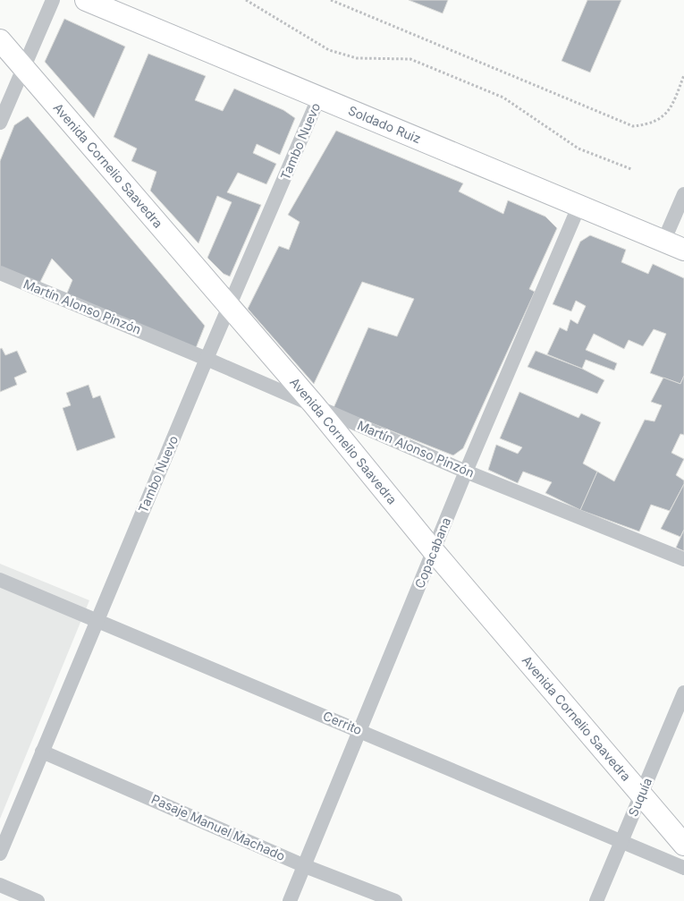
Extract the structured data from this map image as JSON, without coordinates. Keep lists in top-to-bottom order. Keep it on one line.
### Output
{"streets":{"main road":["Soldado Ruiz","Avenida Cornelio Saavedra"],"street":["Tambo Nuevo","Martín Alonso Pinzón","Copacabana","Cerrito","Suquía","Pasaje Manuel Machado"]},"crossings":[["Soldado Ruiz","Tambo Nuevo"],["Soldado Ruiz","Copacabana"],["Tambo Nuevo","Avenida Cornelio Saavedra"],["Tambo Nuevo","Martín Alonso Pinzón"],["Tambo Nuevo","Cerrito"],["Tambo Nuevo","Pasaje Manuel Machado"],["Avenida Cornelio Saavedra","Martín Alonso Pinzón"],["Avenida Cornelio Saavedra","Copacabana"],["Avenida Cornelio Saavedra","Suquía"],["Martín Alonso Pinzón","Copacabana"],["Copacabana","Cerrito"],["Copacabana","Pasaje Manuel Machado"],["Cerrito","Suquía"]]}
